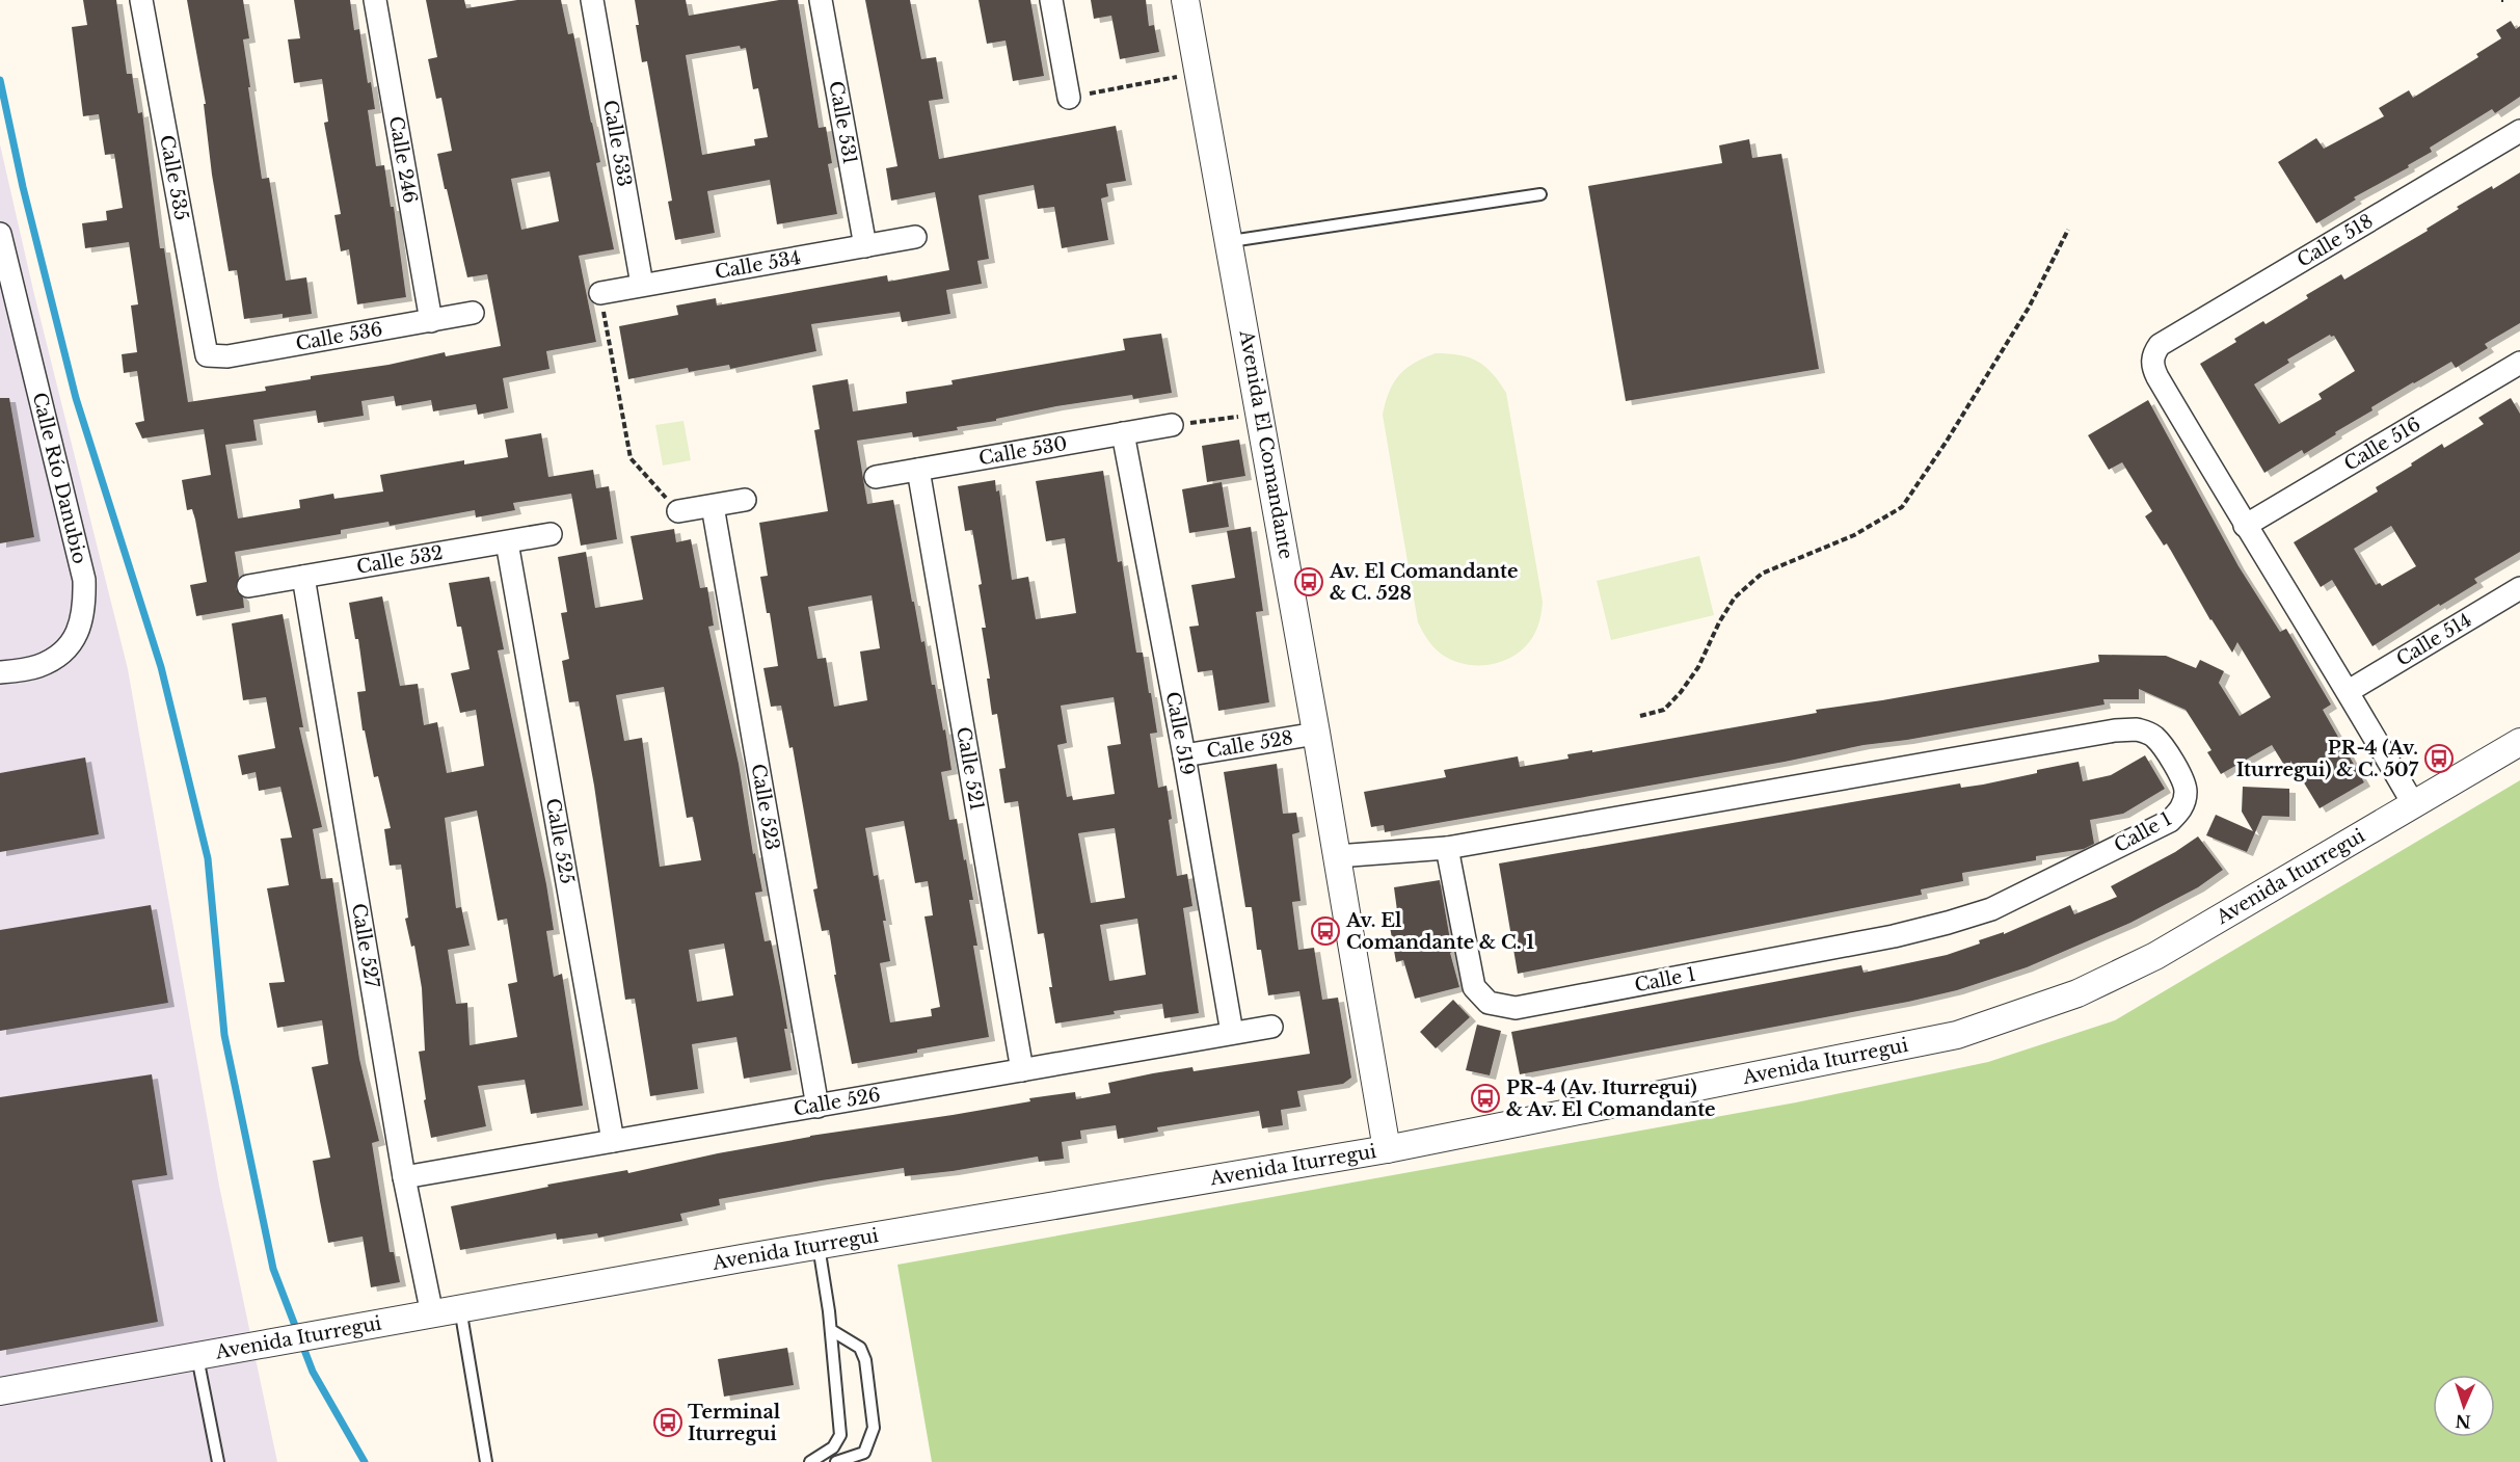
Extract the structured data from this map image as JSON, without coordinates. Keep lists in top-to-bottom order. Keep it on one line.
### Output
{"streets":{"street":["Calle 531","Calle 533","Calle 246","Calle 535","Calle 518","Calle 534","Calle 536","Calle 516","Avenida El Comandante","Calle 530","Calle Río Danubio","Calle 532","Calle 514","Calle 519","Calle 528","Calle 521","Calle 523","Calle 1","Calle 525","Avenida Iturregui","Calle 527","Calle 526"]},"crossings":[["Calle 531","Calle 534"],["Calle 533","Calle 534"],["Calle 246","Calle 536"],["Calle 535","Calle 536"],["Calle 518","Calle 516"],["Avenida El Comandante","Calle 528"],["Avenida El Comandante","Calle 1"],["Avenida El Comandante","Avenida Iturregui"],["Calle 530","Calle 519"],["Calle 530","Calle 521"],["Calle 532","Calle 525"],["Calle 532","Calle 527"],["Calle 519","Calle 528"],["Calle 519","Calle 526"],["Calle 521","Calle 526"],["Calle 523","Calle 526"],["Calle 525","Calle 526"],["Avenida Iturregui","Calle 527"],["Calle 527","Calle 526"]],"places":{"bus stop":["Av. El Comandante & C. 528","PR-4 (Av. Iturregui) & C. 507","Av. El Comandante & C. 1","PR-4 (Av. Iturregui) & Av. El Comandante","Terminal Iturregui"]},"north":"bottom"}
